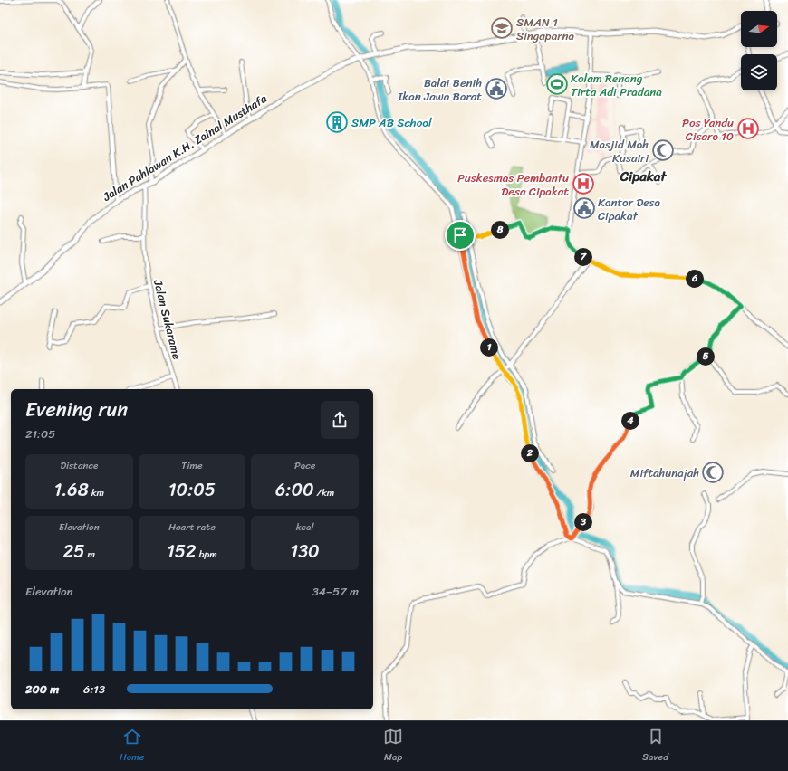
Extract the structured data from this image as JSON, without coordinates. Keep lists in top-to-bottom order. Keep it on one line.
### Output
{"streets":{"street":["Jalan Pahlawan K.H. Zainal Musthafa","Jalan Sukarame"]},"crossings":[["Jalan Pahlawan K.H. Zainal Musthafa","Jalan Sukarame"]],"districts":["Cipakat"],"places":{"school or university":["SMAN 1 Singaparna"],"sports":["Kolam Renang Tirta Adi Pradana"],"public building":["Balai Benih Ikan Jawa Barat","Kantor Desa Cipakat"],"building":["SMP AB School"],"hospital":["Pos Yandu Cisaro 10","Puskesmas Pembantu Desa Cipakat"],"mosque":["Masjid Moh Kusairi","Miftahunajah"]},"north":"right","page":{"pins":["8","7","6","1","5","4","2","3"],"heading":["Evening run","21:05"],"stats":[["Distance","1.68 km"],["Time","10:05"],["Pace","6:00 /km"],["Elevation","25 m"],["Heart rate","152 bpm"],["kcal","130"]],"chart":["Elevation","34–57 m"],"list":[{"name":"200 m","note":"6:13"}],"tabs":["Home","Map","Saved"]}}
